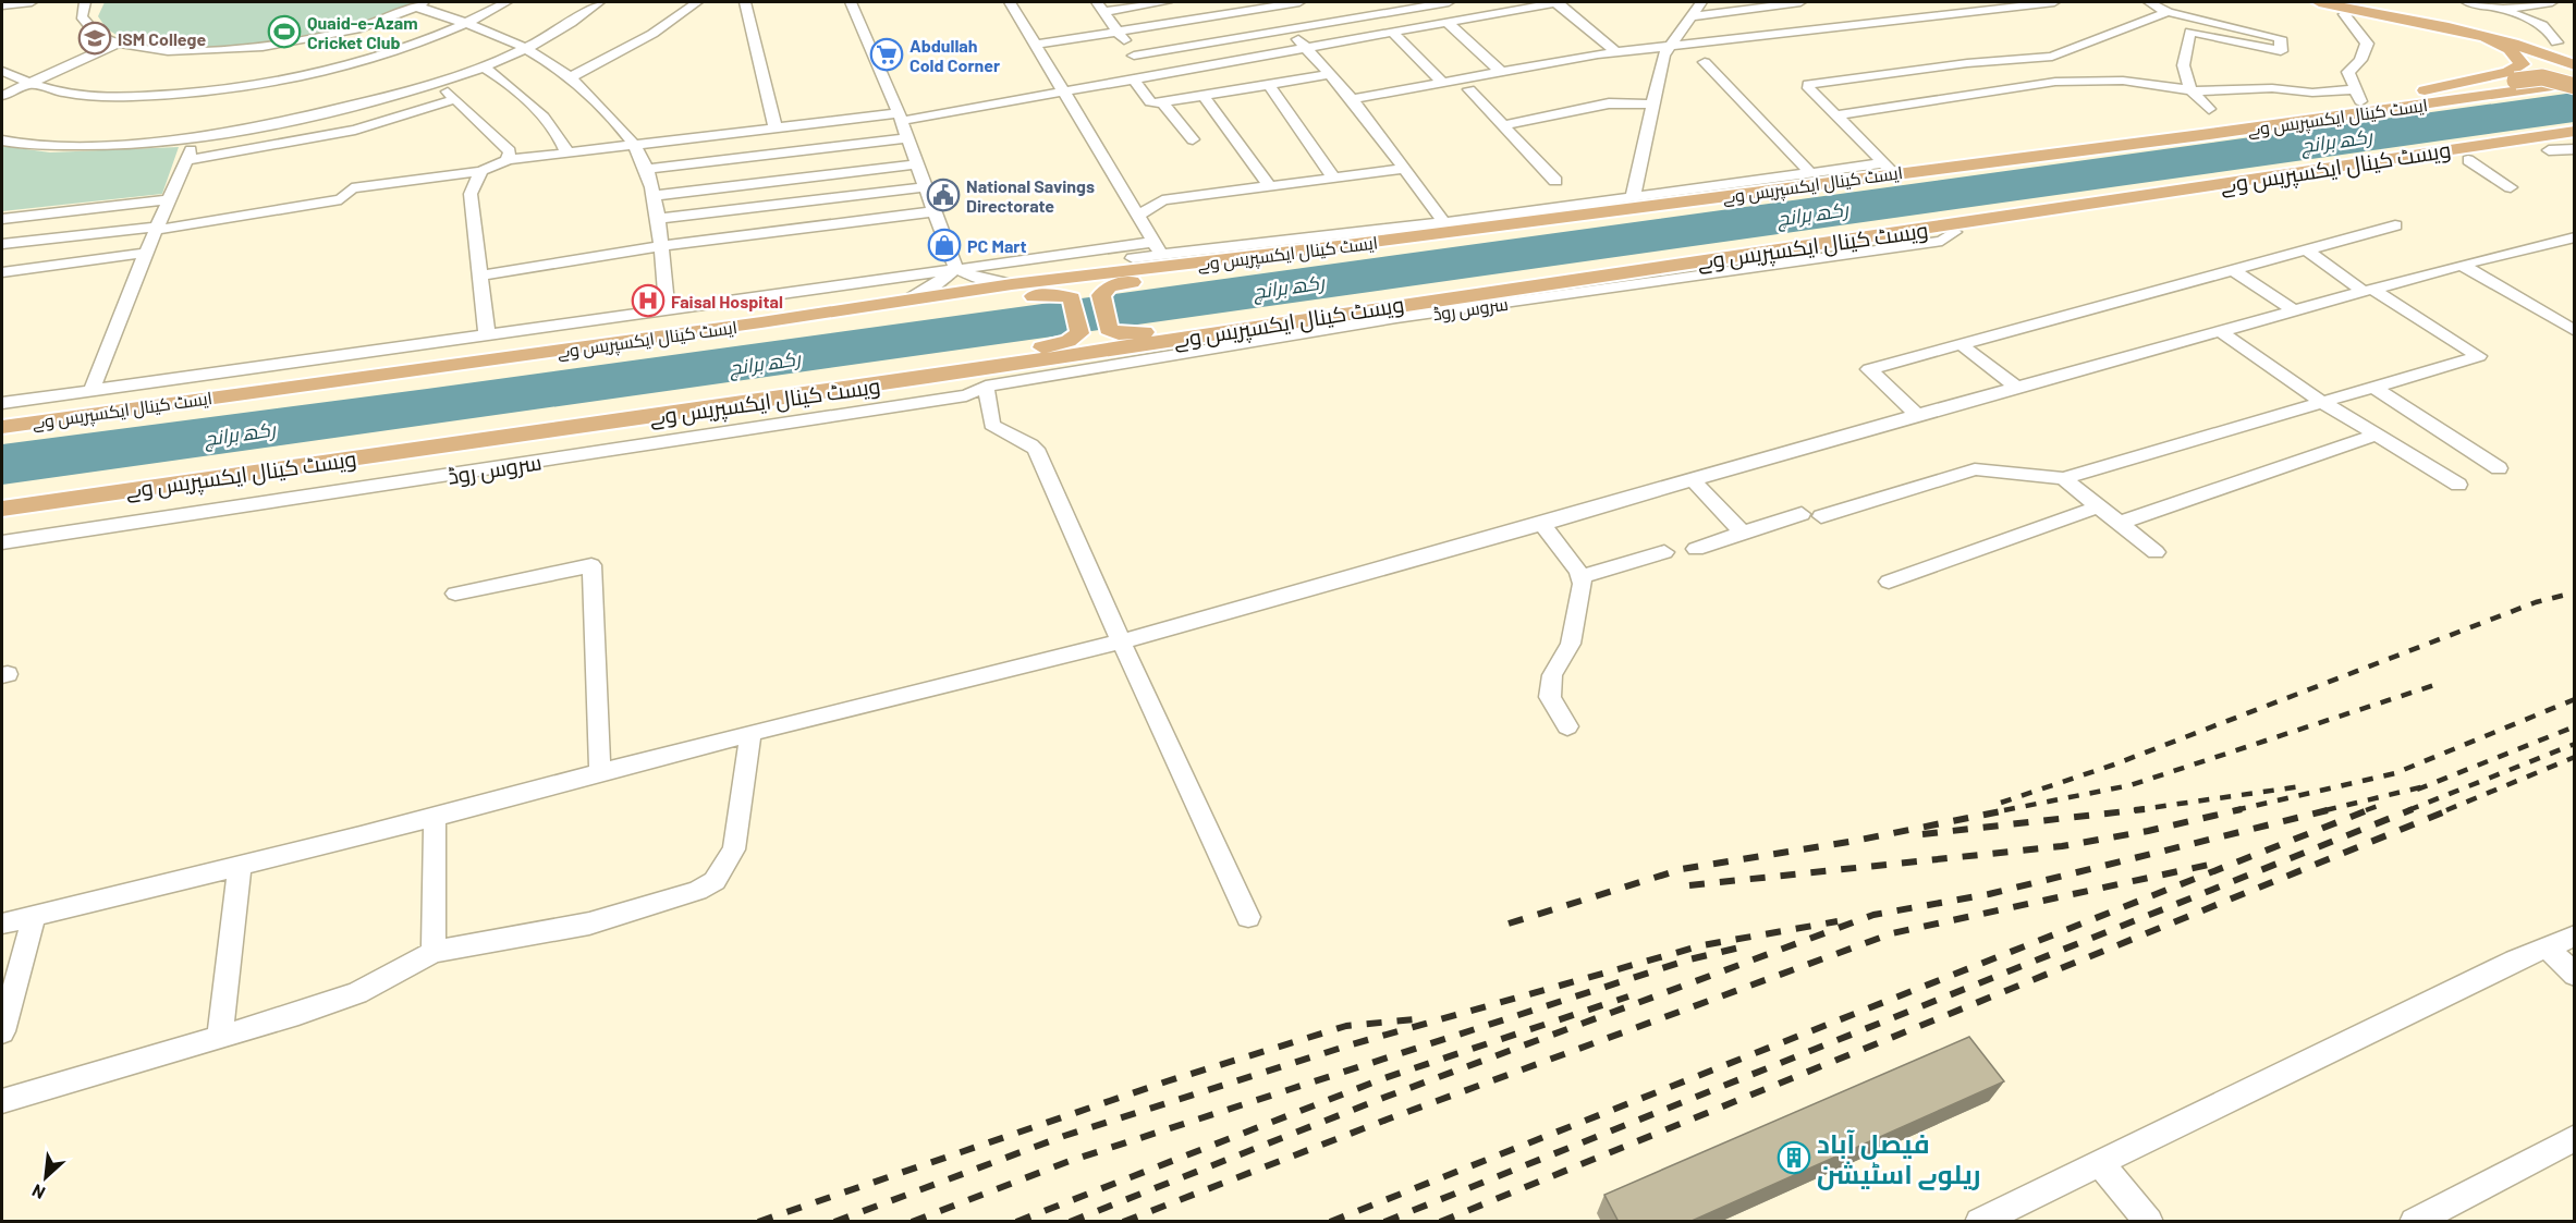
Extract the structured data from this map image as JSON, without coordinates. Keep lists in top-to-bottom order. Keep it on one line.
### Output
{"streets":{"main road":["ایسٹ کینال ایکسپریس وے","ویسٹ کینال ایکسپریس وے"],"street":["سروس روڈ"]},"water":["رکھ برانچ"],"places":{"sports":["Quaid-e-Azam Cricket Club"],"school or university":["ISM College"],"supermarket":["Abdullah Cold Corner"],"public building":["National Savings Directorate"],"shop":["PC Mart"],"hospital":["Faisal Hospital"],"building":["فیصل آباد ریلوے اسٹیشن"]},"north":"bottom left"}
